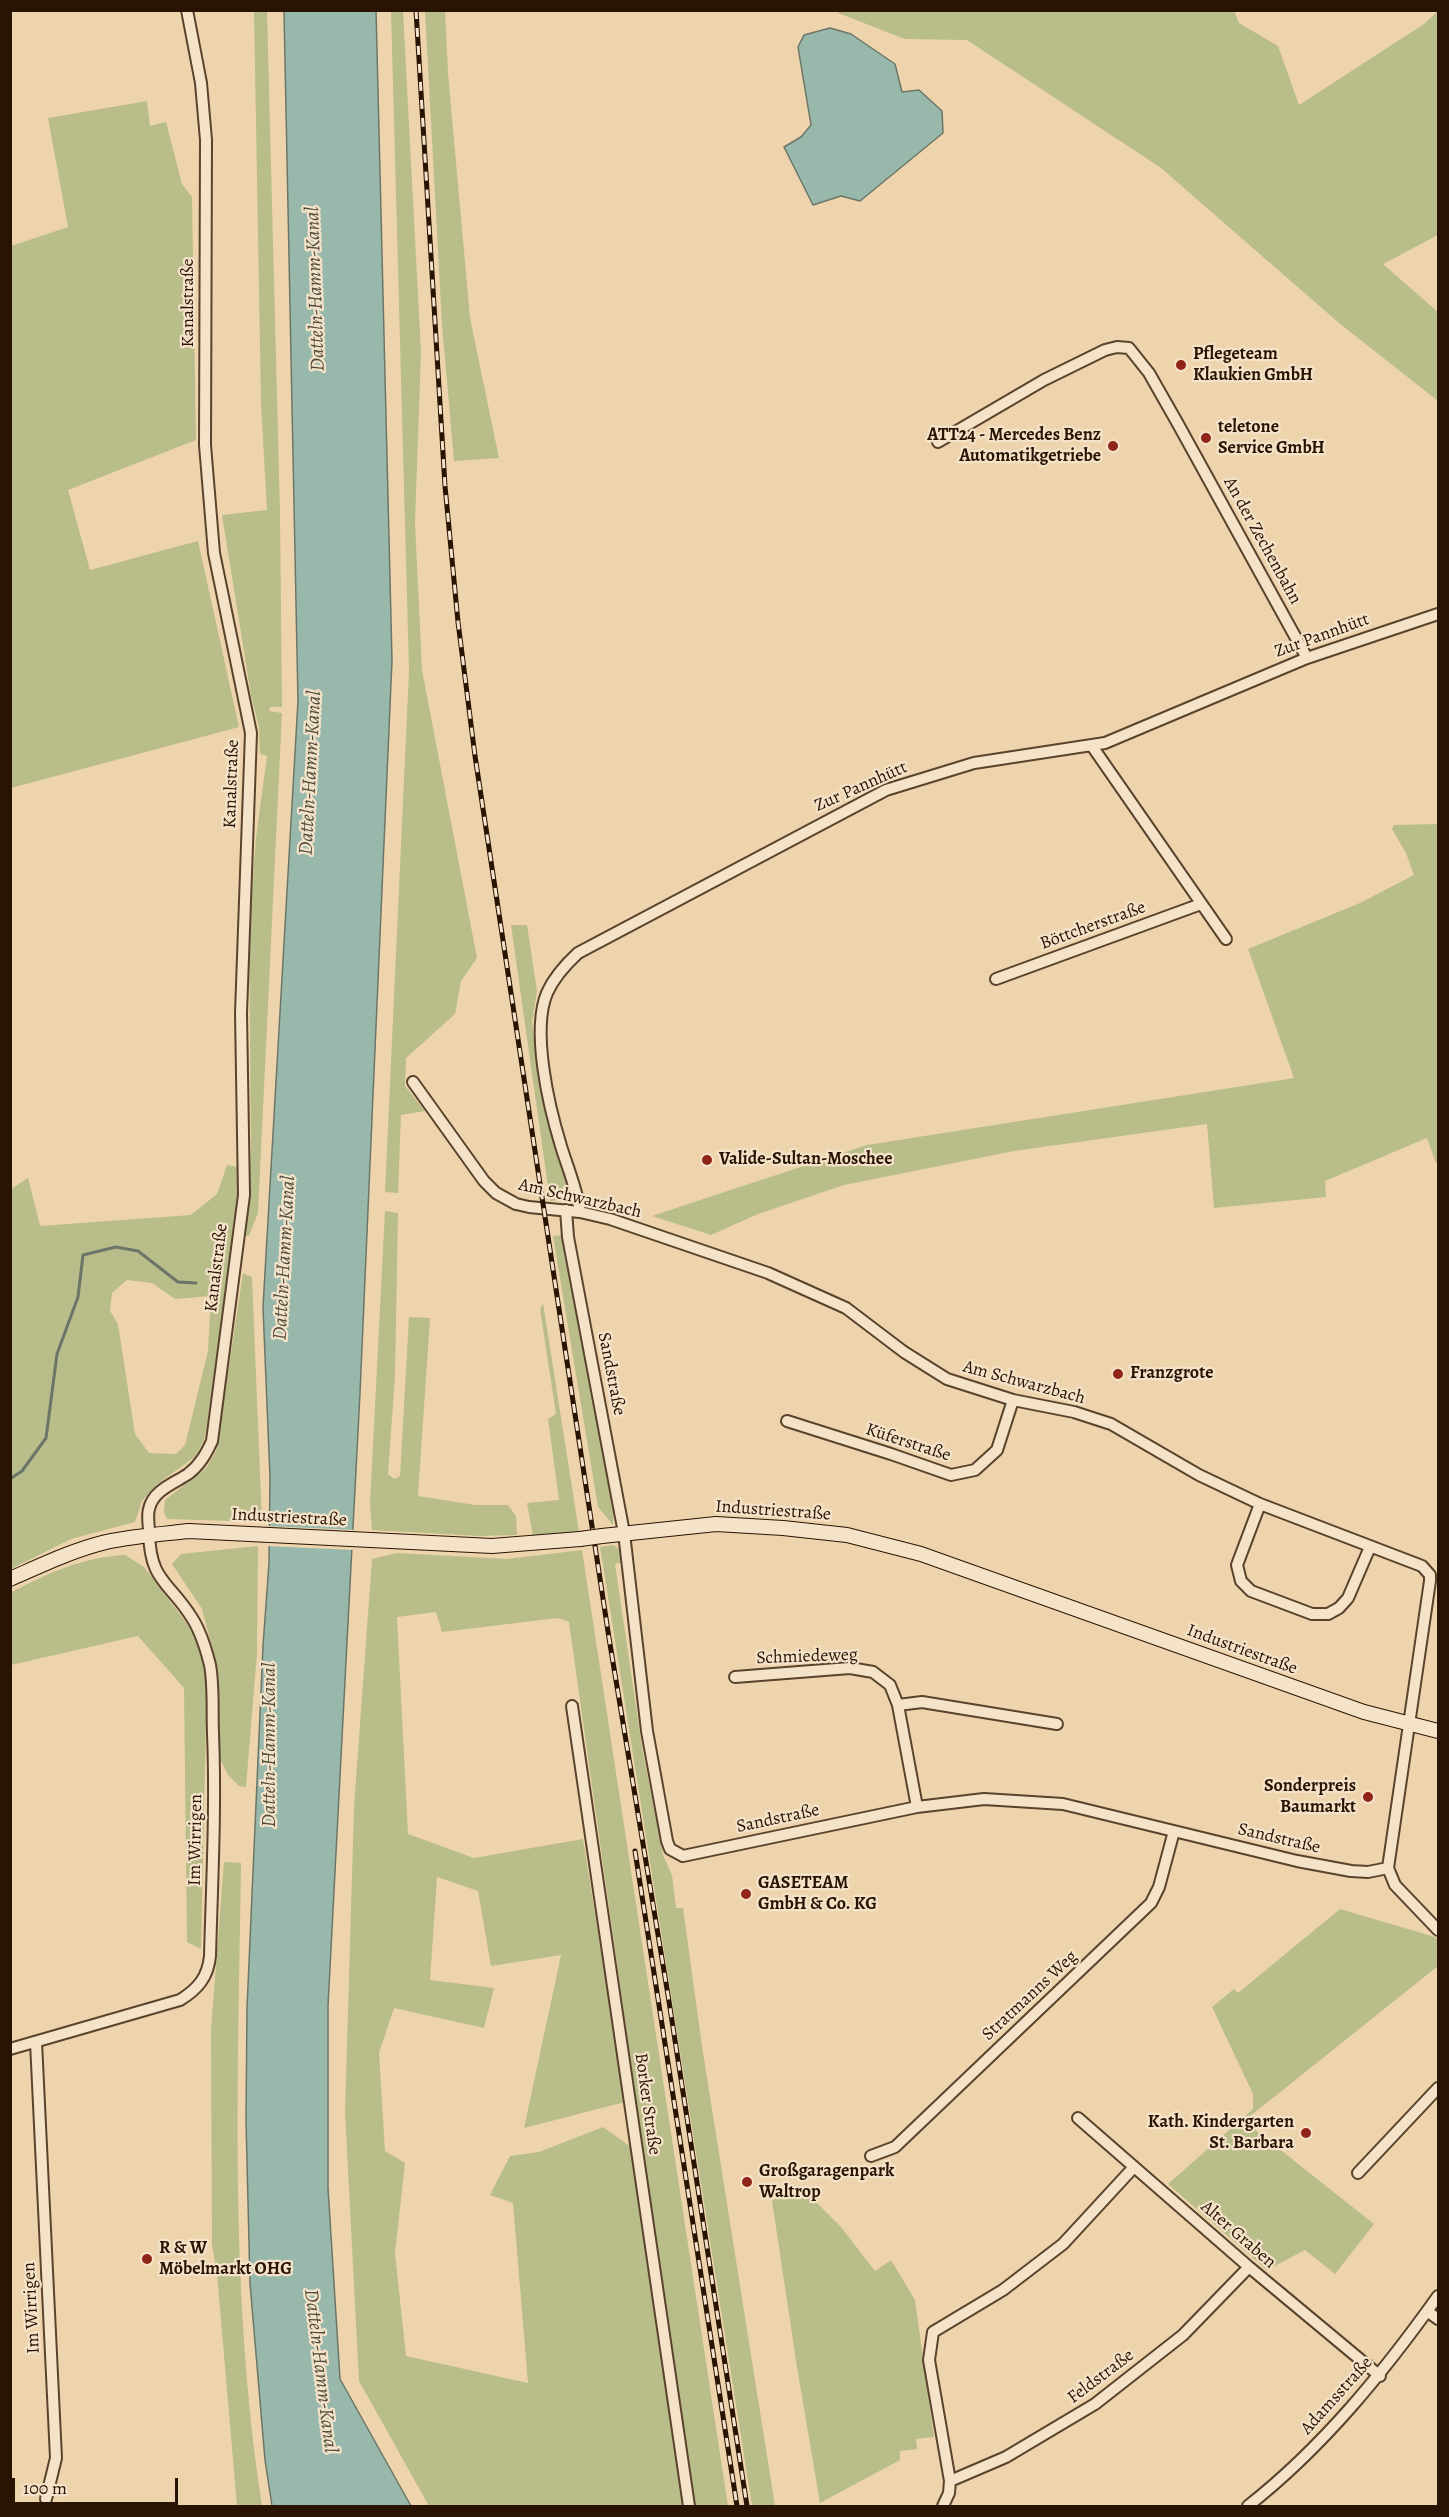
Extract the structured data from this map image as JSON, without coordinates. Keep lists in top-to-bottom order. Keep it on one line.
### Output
{"streets":{"main road":["Industriestraße"],"street":["Kanalstraße","An der Zechenbahn","Zur Pannhütt","Böttcherstraße","Am Schwarzbach","Sandstraße","Küferstraße","Schmiedeweg","Im Wirrigen","Stratmanns Weg","Borker Straße","Alter Graben","Feldstraße","Adamsstraße"]},"crossings":[["Kanalstraße","Industriestraße"],["Kanalstraße","Im Wirrigen"],["An der Zechenbahn","Zur Pannhütt"],["Zur Pannhütt","Am Schwarzbach"],["Am Schwarzbach","Sandstraße"],["Am Schwarzbach","Küferstraße"],["Am Schwarzbach","Industriestraße"],["Sandstraße","Industriestraße"],["Sandstraße","Schmiedeweg"],["Sandstraße","Stratmanns Weg"],["Industriestraße","Im Wirrigen"],["Alter Graben","Feldstraße"],["Alter Graben","Adamsstraße"]],"water":["Datteln-Hamm-Kanal"],"places":["Pflegeteam Klaukien GmbH","teletone Service GmbH","ATT24 - Mercedes Benz Automatikgetriebe","Valide-Sultan-Moschee","Franzgrote","Sonderpreis Baumarkt","GASETEAM GmbH & Co. KG","Kath. Kindergarten St. Barbara","Großgaragenpark Waltrop","R & W Möbelmarkt OHG"],"scale_bar":"100 m"}
